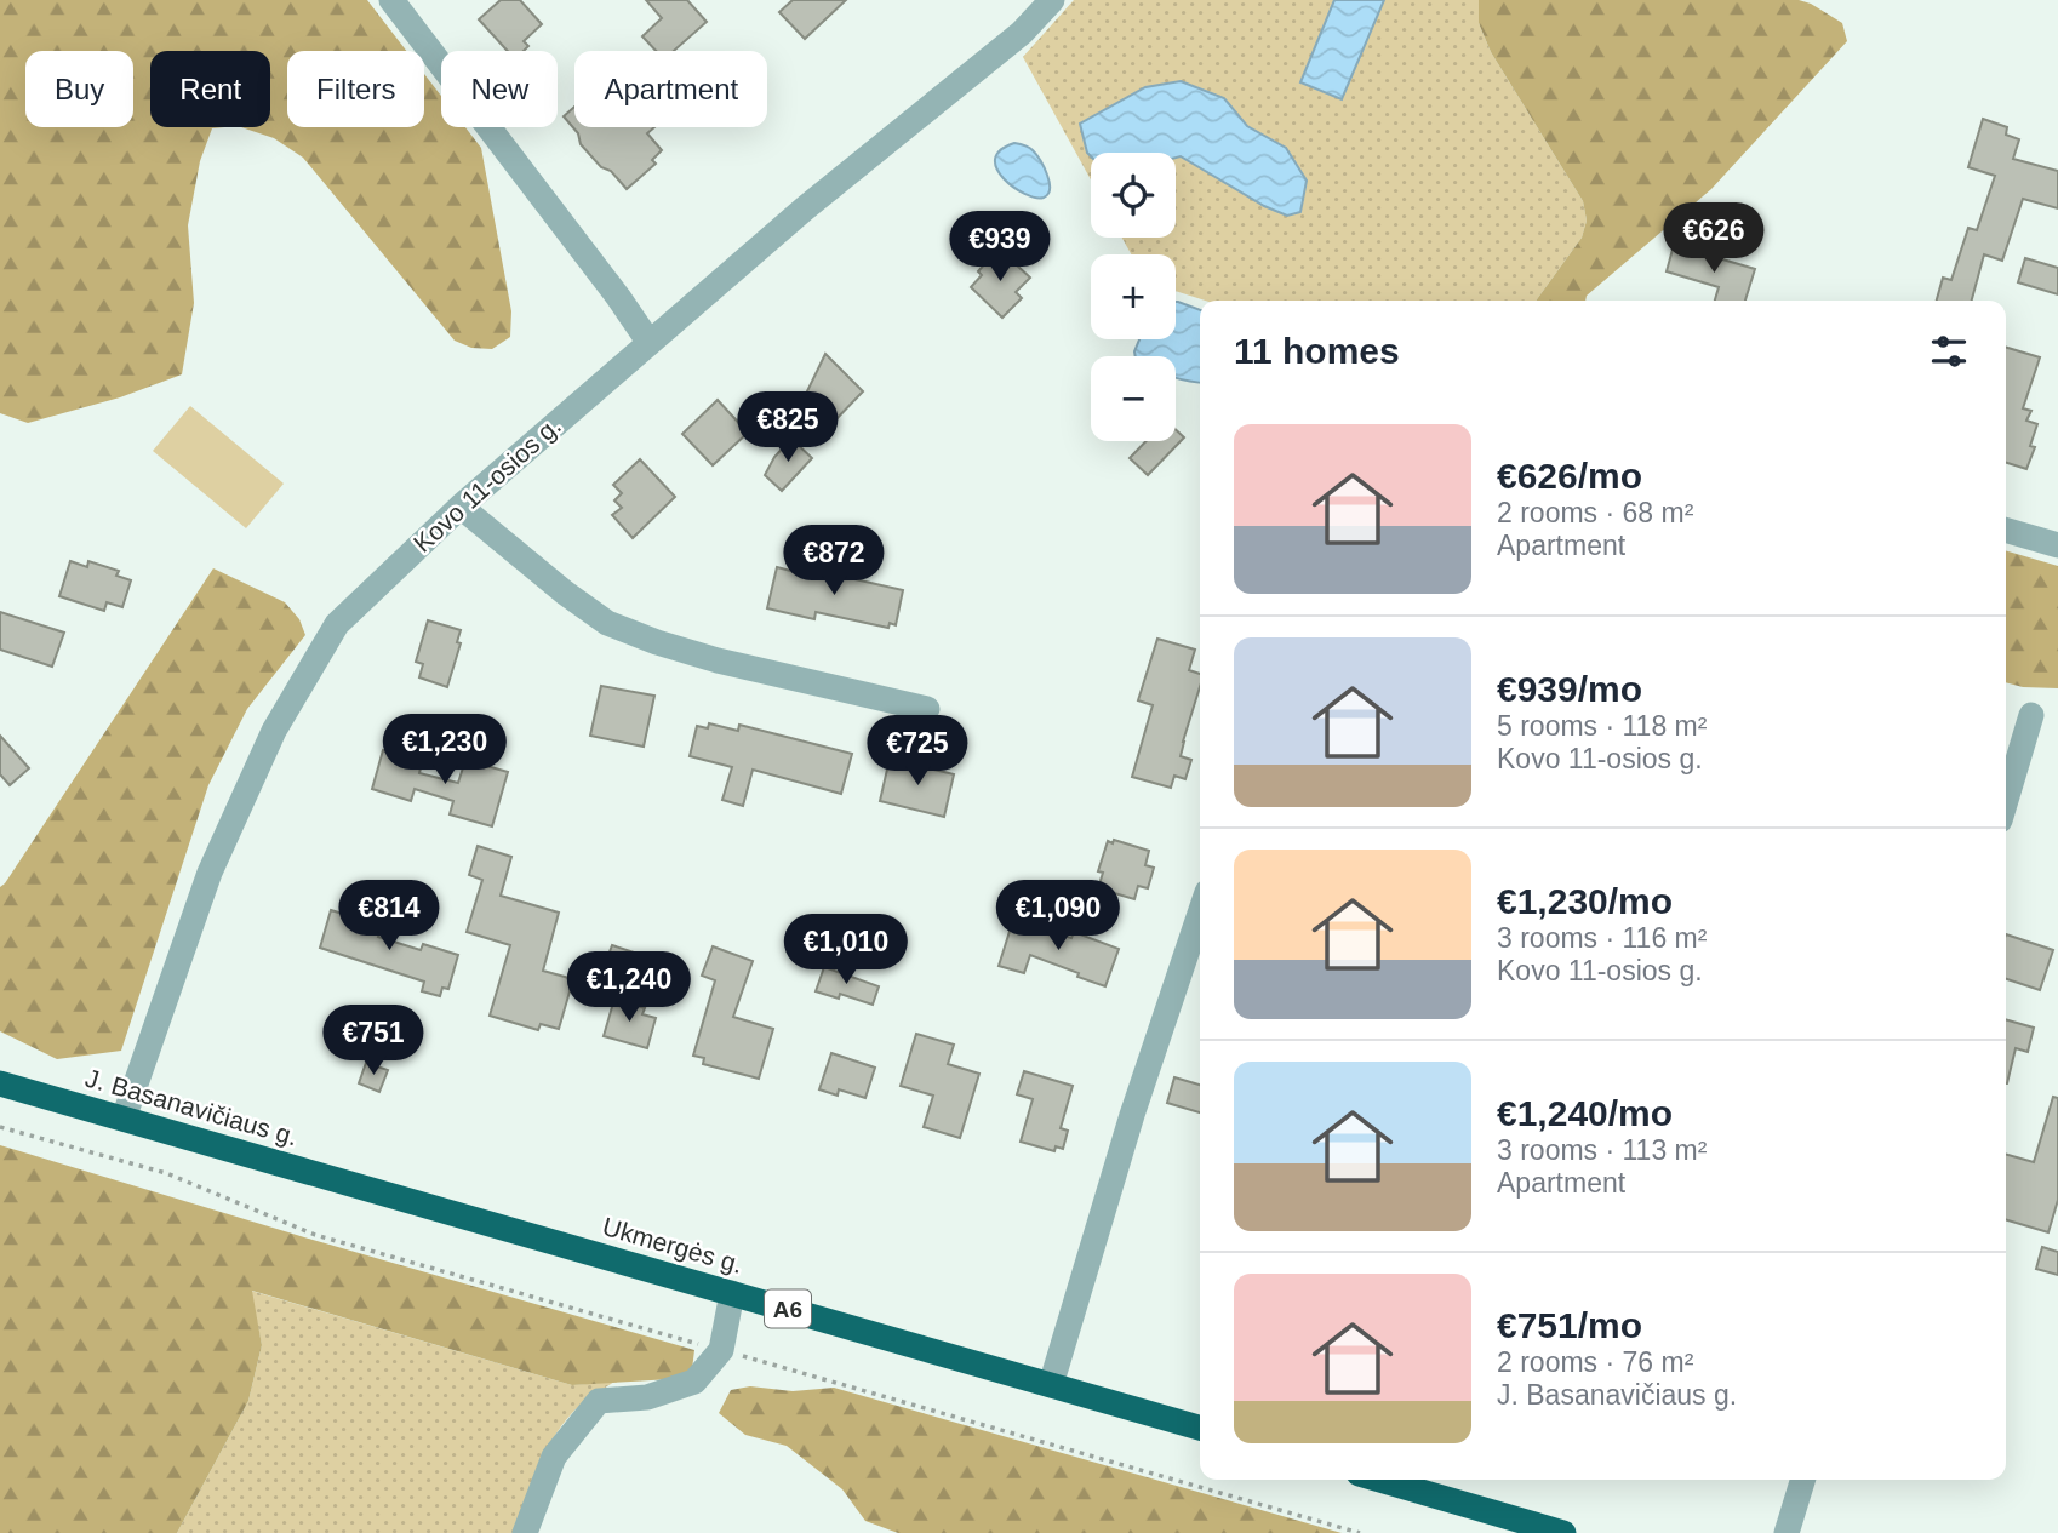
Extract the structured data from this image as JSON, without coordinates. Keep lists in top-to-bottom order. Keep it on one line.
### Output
{"streets":{"highway":["J. Basanavičiaus g.","Ukmergės g.","A6"],"street":["Kovo 11-osios g."]},"crossings":[["Kovo 11-osios g.","J. Basanavičiaus g."],["J. Basanavičiaus g.","Ukmergės g."]],"page":{"chip":["Buy","Rent","Filters","New","Apartment"],"map_buttons":["+","−"],"price":["€626","€939","€825","€872","€1,230","€725","€814","€1,090","€1,010","€1,240","€751"],"heading":"11 homes","list":[{"name":"€626/mo","note":"2 rooms · 68 m² · Apartment"},{"name":"€939/mo","note":"5 rooms · 118 m² · Kovo 11-osios g."},{"name":"€1,230/mo","note":"3 rooms · 116 m² · Kovo 11-osios g."},{"name":"€1,240/mo","note":"3 rooms · 113 m² · Apartment"},{"name":"€751/mo","note":"2 rooms · 76 m² · J. Basanavičiaus g."}]}}
